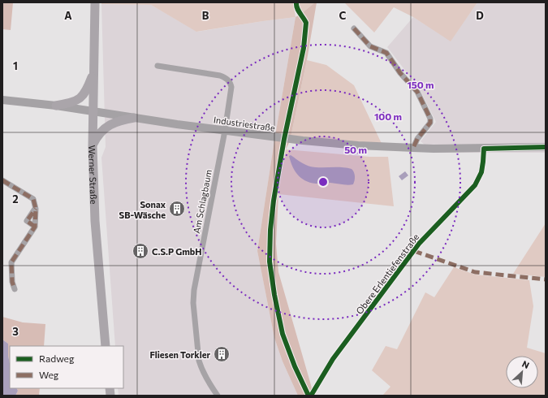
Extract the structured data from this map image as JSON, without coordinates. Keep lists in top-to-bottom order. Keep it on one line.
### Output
{"streets":{"main road":["Werner Straße"],"street":["Industriestraße","Am Schlagbaum","Obere Erlentiefenstraße"]},"crossings":[["Industriestraße","Werner Straße"],["Industriestraße","Am Schlagbaum"],["Industriestraße","Obere Erlentiefenstraße"]],"places":{"building":["Sonax SB-Wäsche","C.S.P GmbH","Fliesen Torkler"]},"legend":["Radweg","Weg"],"north":"top right","grid":{"columns":["A","B","C","D"],"rows":["1","2","3"]},"rings":["150 m","100 m","50 m"]}
